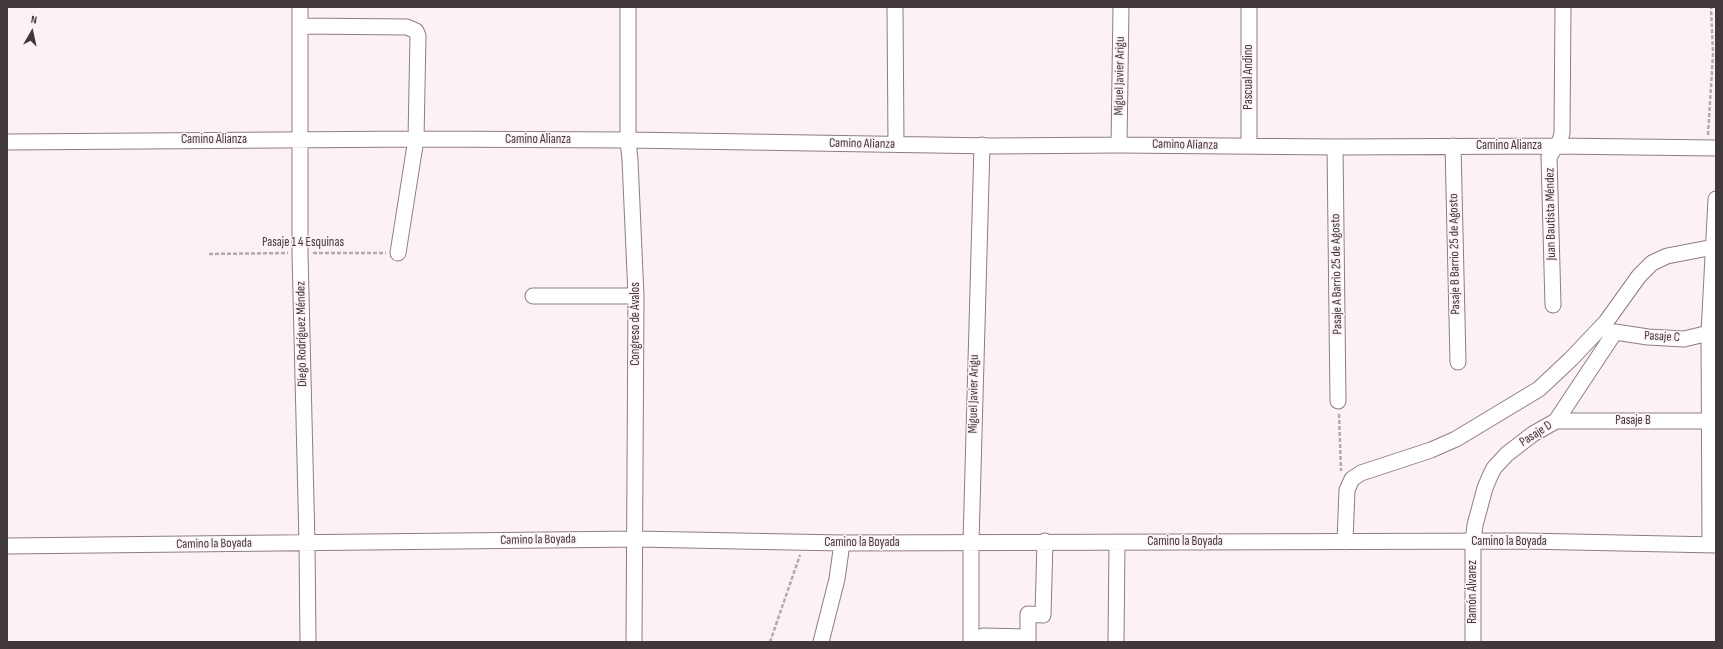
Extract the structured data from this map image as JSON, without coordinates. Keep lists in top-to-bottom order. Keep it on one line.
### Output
{"streets":{"street":["Miguel Javier Arigu","Pascual Andino","Camino Alianza","Juan Bautista Méndez","Pasaje B Barrio 25 de Agosto","Pasaje A Barrio 25 de Agosto","Congreso de Ávalos","Diego Rodríguez Méndez","Pasaje C","Pasaje B","Pasaje D","Camino la Boyada","Ramón Álvarez"],"path":["Pasaje 1 4 Esquinas"]},"crossings":[["Miguel Javier Arigu","Camino Alianza"],["Miguel Javier Arigu","Camino la Boyada"],["Pascual Andino","Camino Alianza"],["Camino Alianza","Juan Bautista Méndez"],["Camino Alianza","Pasaje B Barrio 25 de Agosto"],["Camino Alianza","Pasaje A Barrio 25 de Agosto"],["Camino Alianza","Congreso de Ávalos"],["Camino Alianza","Diego Rodríguez Méndez"],["Pasaje 1 4 Esquinas","Diego Rodríguez Méndez"],["Congreso de Ávalos","Camino la Boyada"],["Diego Rodríguez Méndez","Camino la Boyada"],["Pasaje C","Pasaje D"],["Pasaje B","Pasaje D"],["Pasaje D","Camino la Boyada"],["Pasaje D","Ramón Álvarez"],["Camino la Boyada","Ramón Álvarez"]],"north":"top"}
